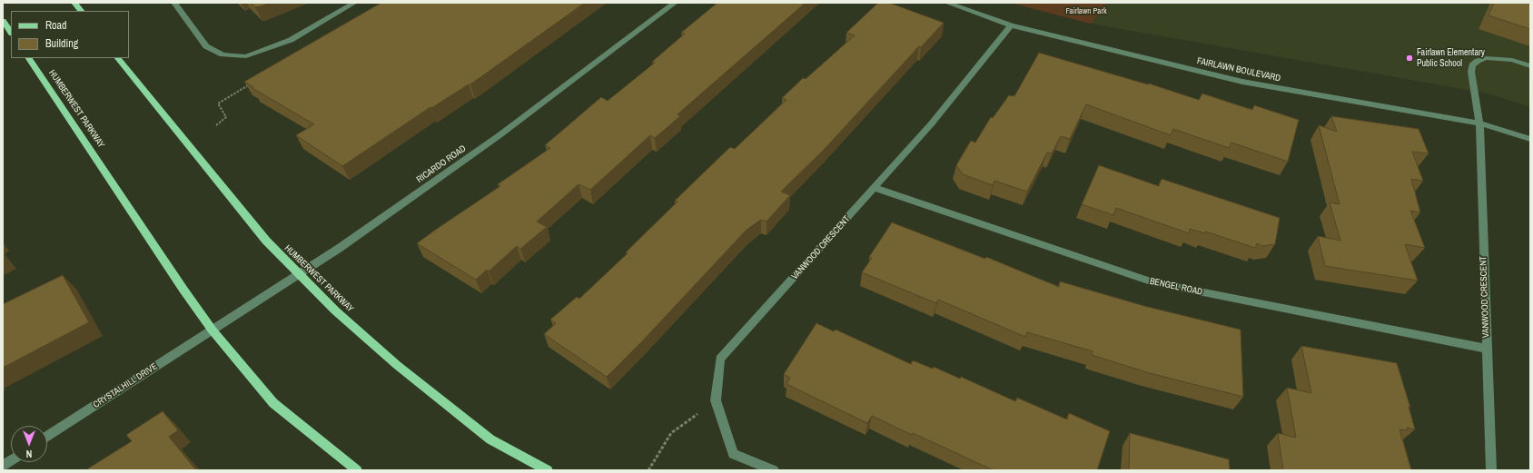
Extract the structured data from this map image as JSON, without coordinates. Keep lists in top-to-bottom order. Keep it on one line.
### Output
{"streets":{"main road":["HUMBERWEST PARKWAY"],"street":["FAIRLAWN BOULEVARD","RICARDO ROAD","VANWOOD CRESCENT","BENGEL ROAD","CRYSTALHILL DRIVE"]},"crossings":[["FAIRLAWN BOULEVARD","VANWOOD CRESCENT"],["HUMBERWEST PARKWAY","RICARDO ROAD"],["HUMBERWEST PARKWAY","CRYSTALHILL DRIVE"],["RICARDO ROAD","CRYSTALHILL DRIVE"],["VANWOOD CRESCENT","BENGEL ROAD"]],"parks":["Fairlawn Park"],"places":["Fairlawn Elementary Public School"],"legend":["Road","Building"],"north":"bottom"}
